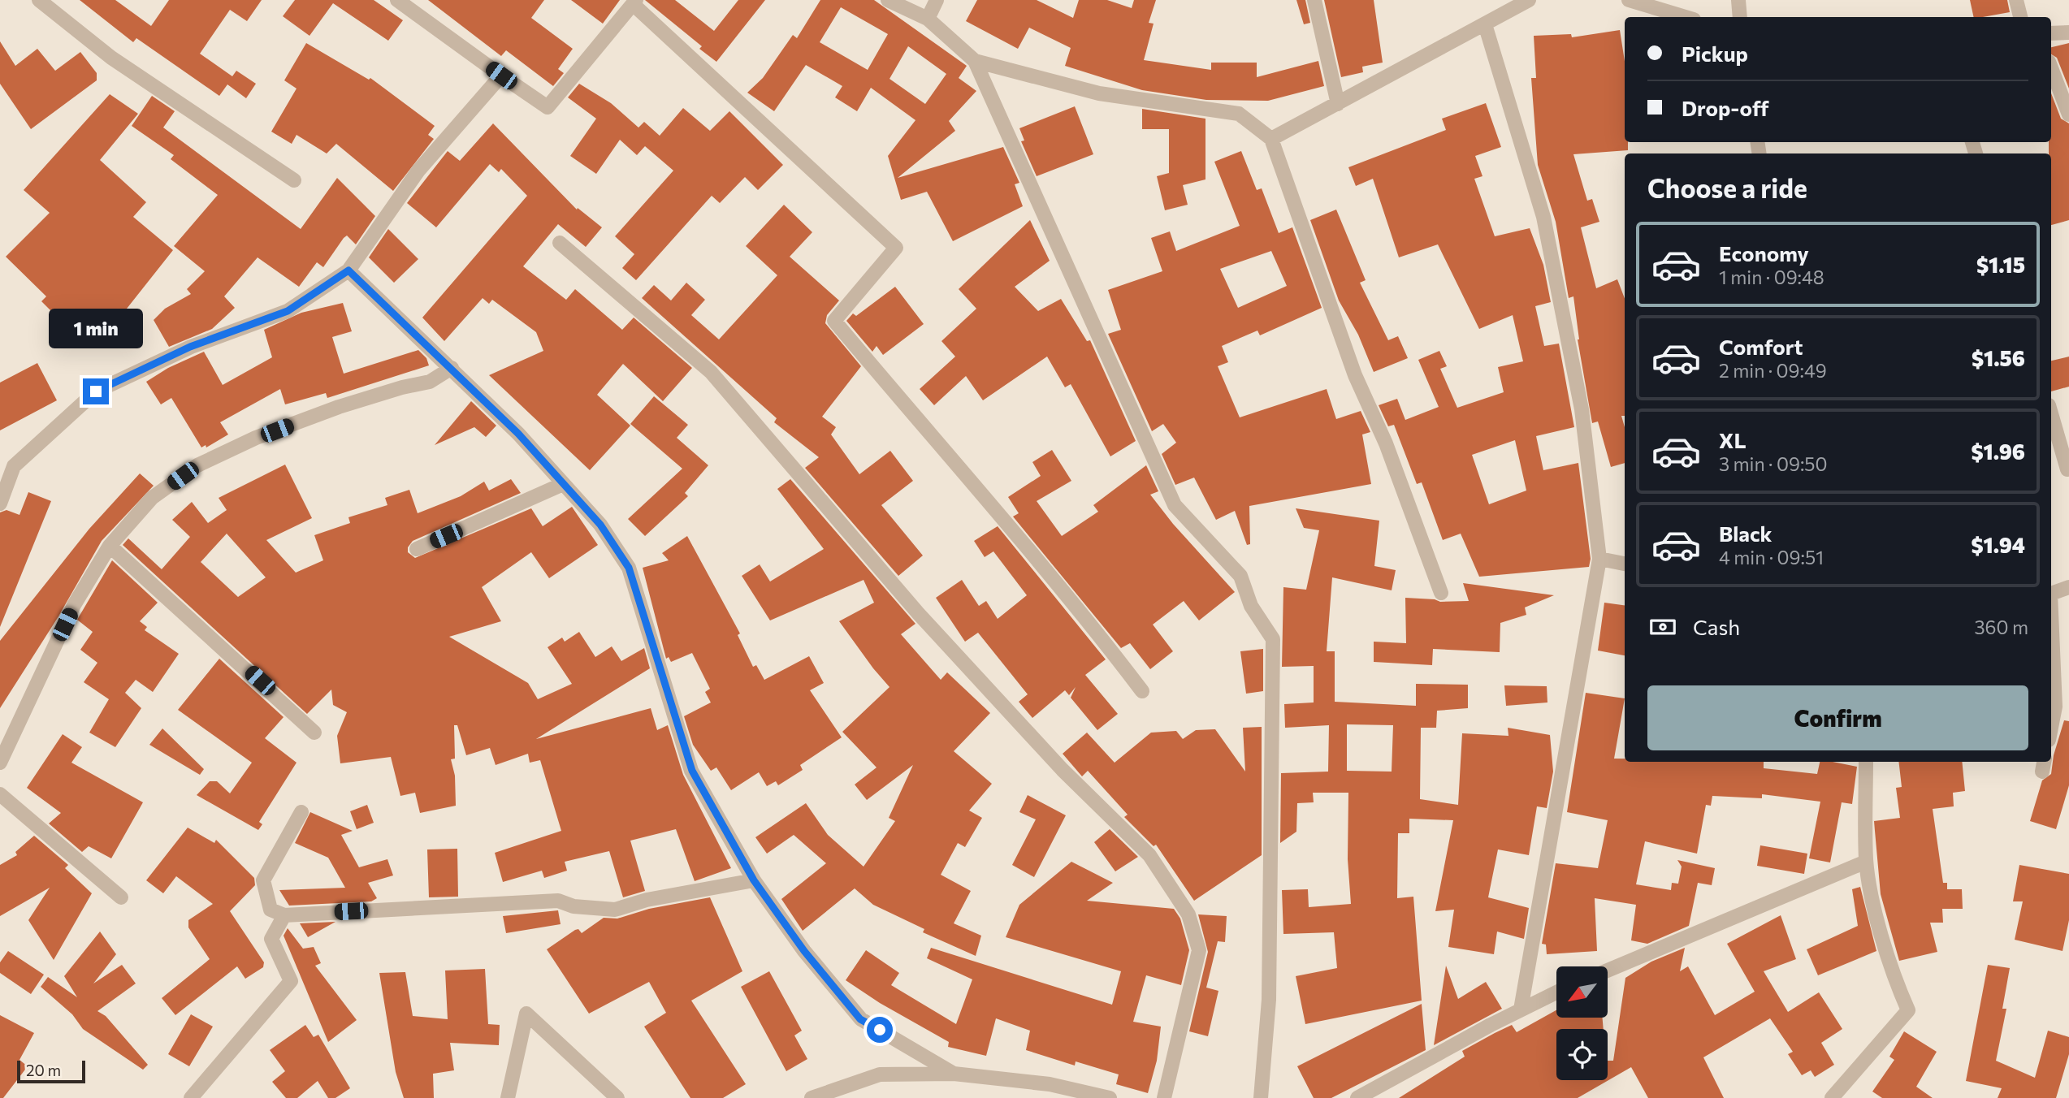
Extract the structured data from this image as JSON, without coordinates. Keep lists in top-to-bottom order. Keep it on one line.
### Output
{"scale_bar":"20 m","north":"bottom left","page":{"banner":["Pickup","Drop-off"],"heading":"Choose a ride","list":[{"name":"Economy","note":"1 min · 09:48","value":"$1.15"},{"name":"Comfort","note":"2 min · 09:49","value":"$1.56"},{"name":"XL","note":"3 min · 09:50","value":"$1.96"},{"name":"Black","note":"4 min · 09:51","value":"$1.94"}],"bubble":"1 min","pay":["Cash","360 m"],"buttons":"Confirm","scale":"20 m"}}
